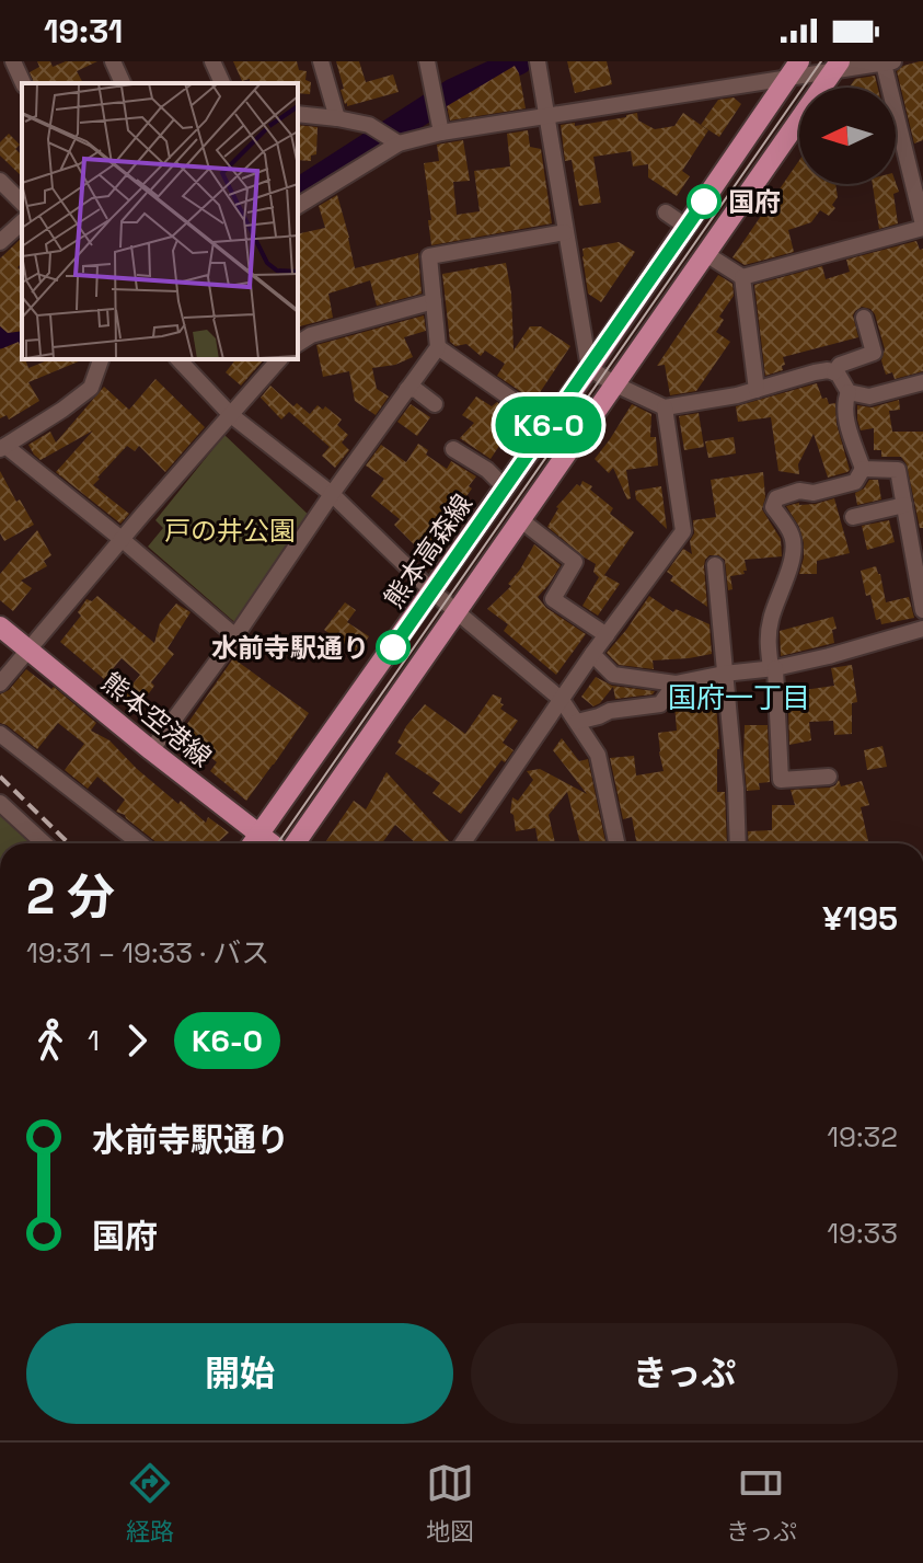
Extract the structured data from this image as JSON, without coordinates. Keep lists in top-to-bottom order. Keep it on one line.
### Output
{"streets":{"main road":["熊本高森線","熊本空港線"]},"crossings":[["熊本高森線","熊本空港線"]],"districts":["国府一丁目"],"parks":["戸の井公園"],"places":["国府","水前寺駅通り"],"lines":["bus line K6-0"],"north":"left","page":{"status":"19:31","on_map":"K6-0","heading":["2 分","19:31 – 19:33 · バス","¥195"],"legs":["1","K6-0"],"list":[{"name":"水前寺駅通り","value":"19:32"},{"name":"国府","value":"19:33"}],"buttons":["開始","きっぷ"],"tabs":["経路","地図","きっぷ"]}}
